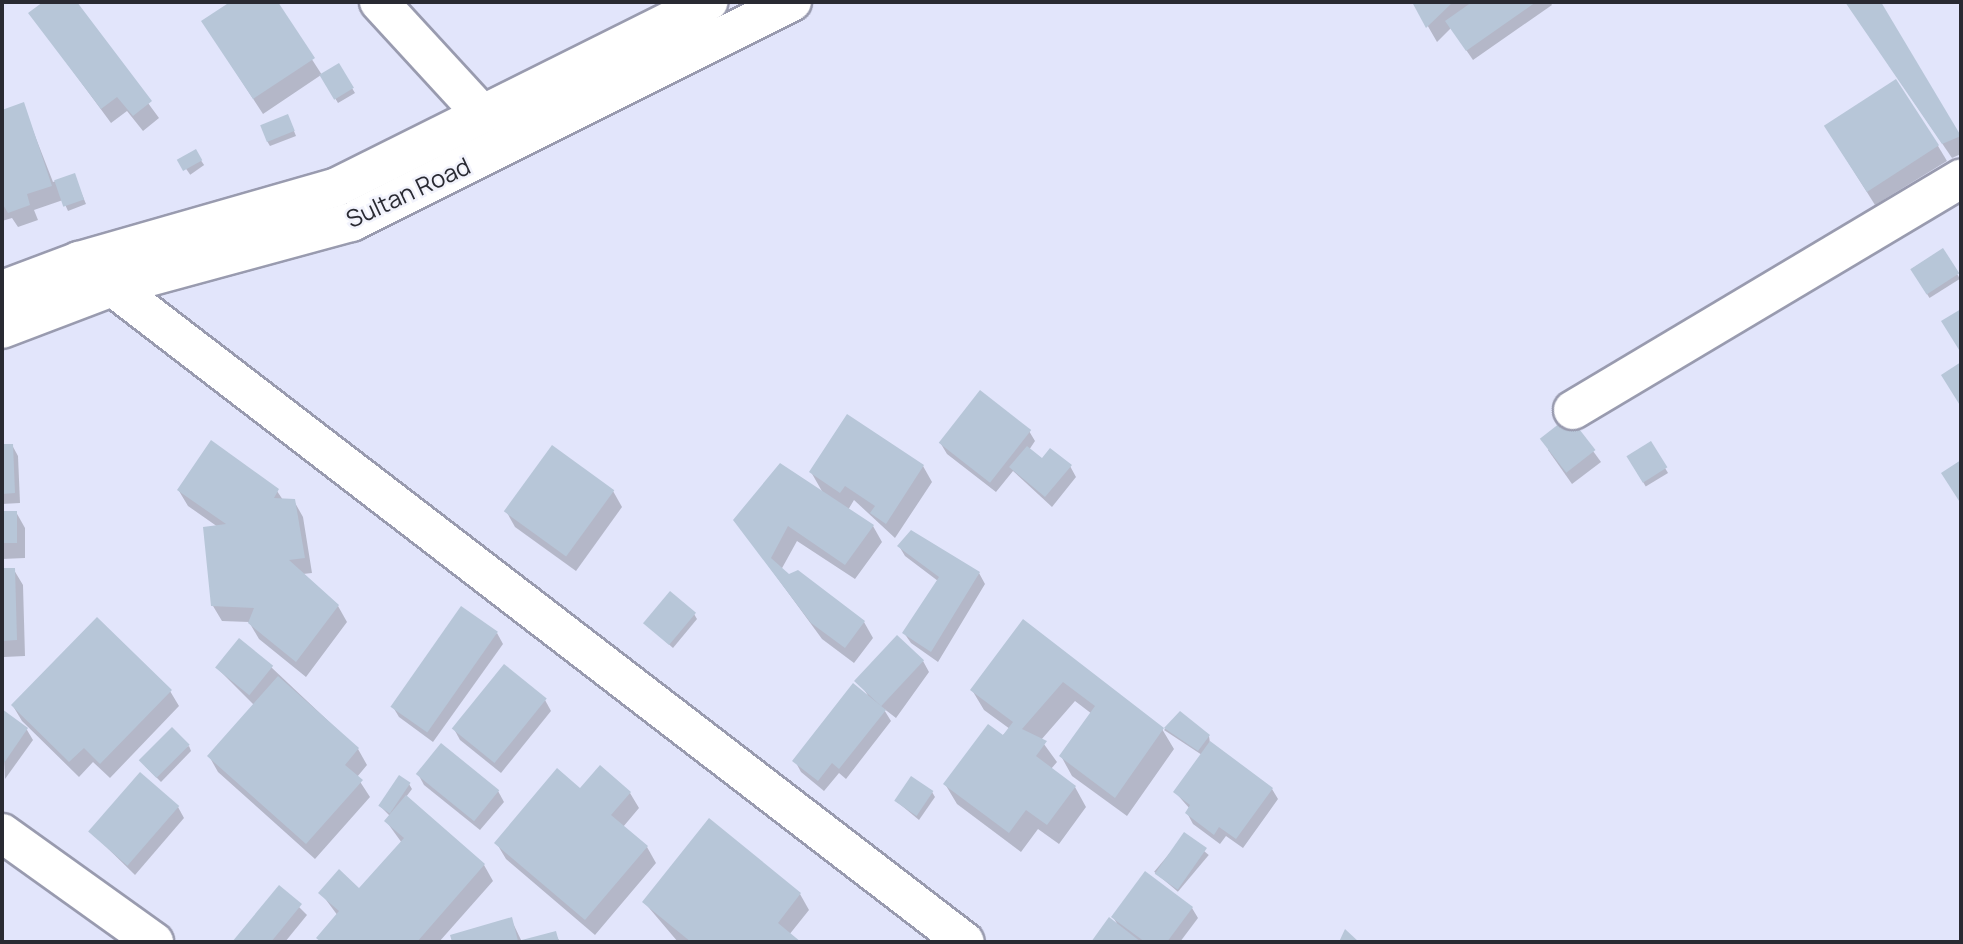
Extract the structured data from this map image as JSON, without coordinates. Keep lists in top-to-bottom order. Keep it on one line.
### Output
{"streets":{"street":["Sultan Road"]}}
